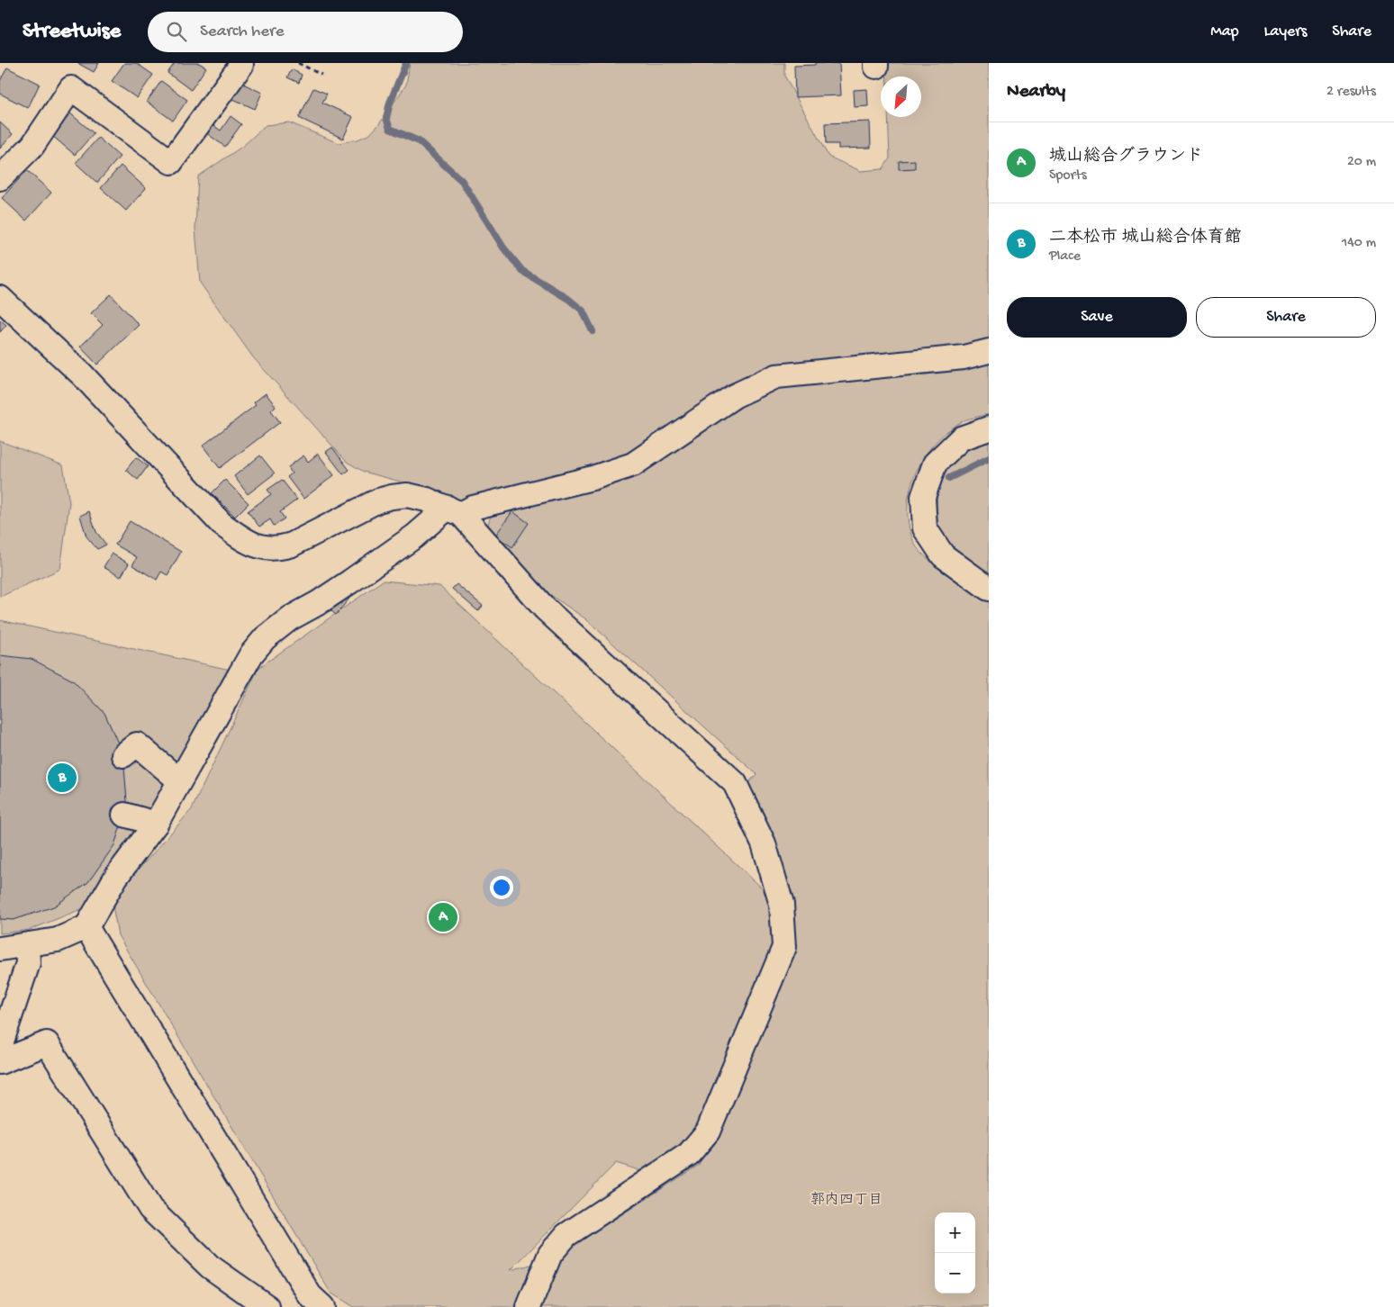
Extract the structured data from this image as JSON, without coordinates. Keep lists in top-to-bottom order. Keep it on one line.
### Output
{"districts":["郭内四丁目"],"north":"bottom left","page":{"header":"Streetwise","search":"Search here","nav":["Map","Layers","Share"],"heading":["Nearby","2 results"],"list":[{"mark":"A","name":"城山総合グラウンド","note":"Sports","value":"20 m"},{"mark":"B","name":"二本松市 城山総合体育館","note":"Place","value":"140 m"}],"buttons":["Save","Share"],"pins":["B","A"],"map_buttons":["+","−"]}}
